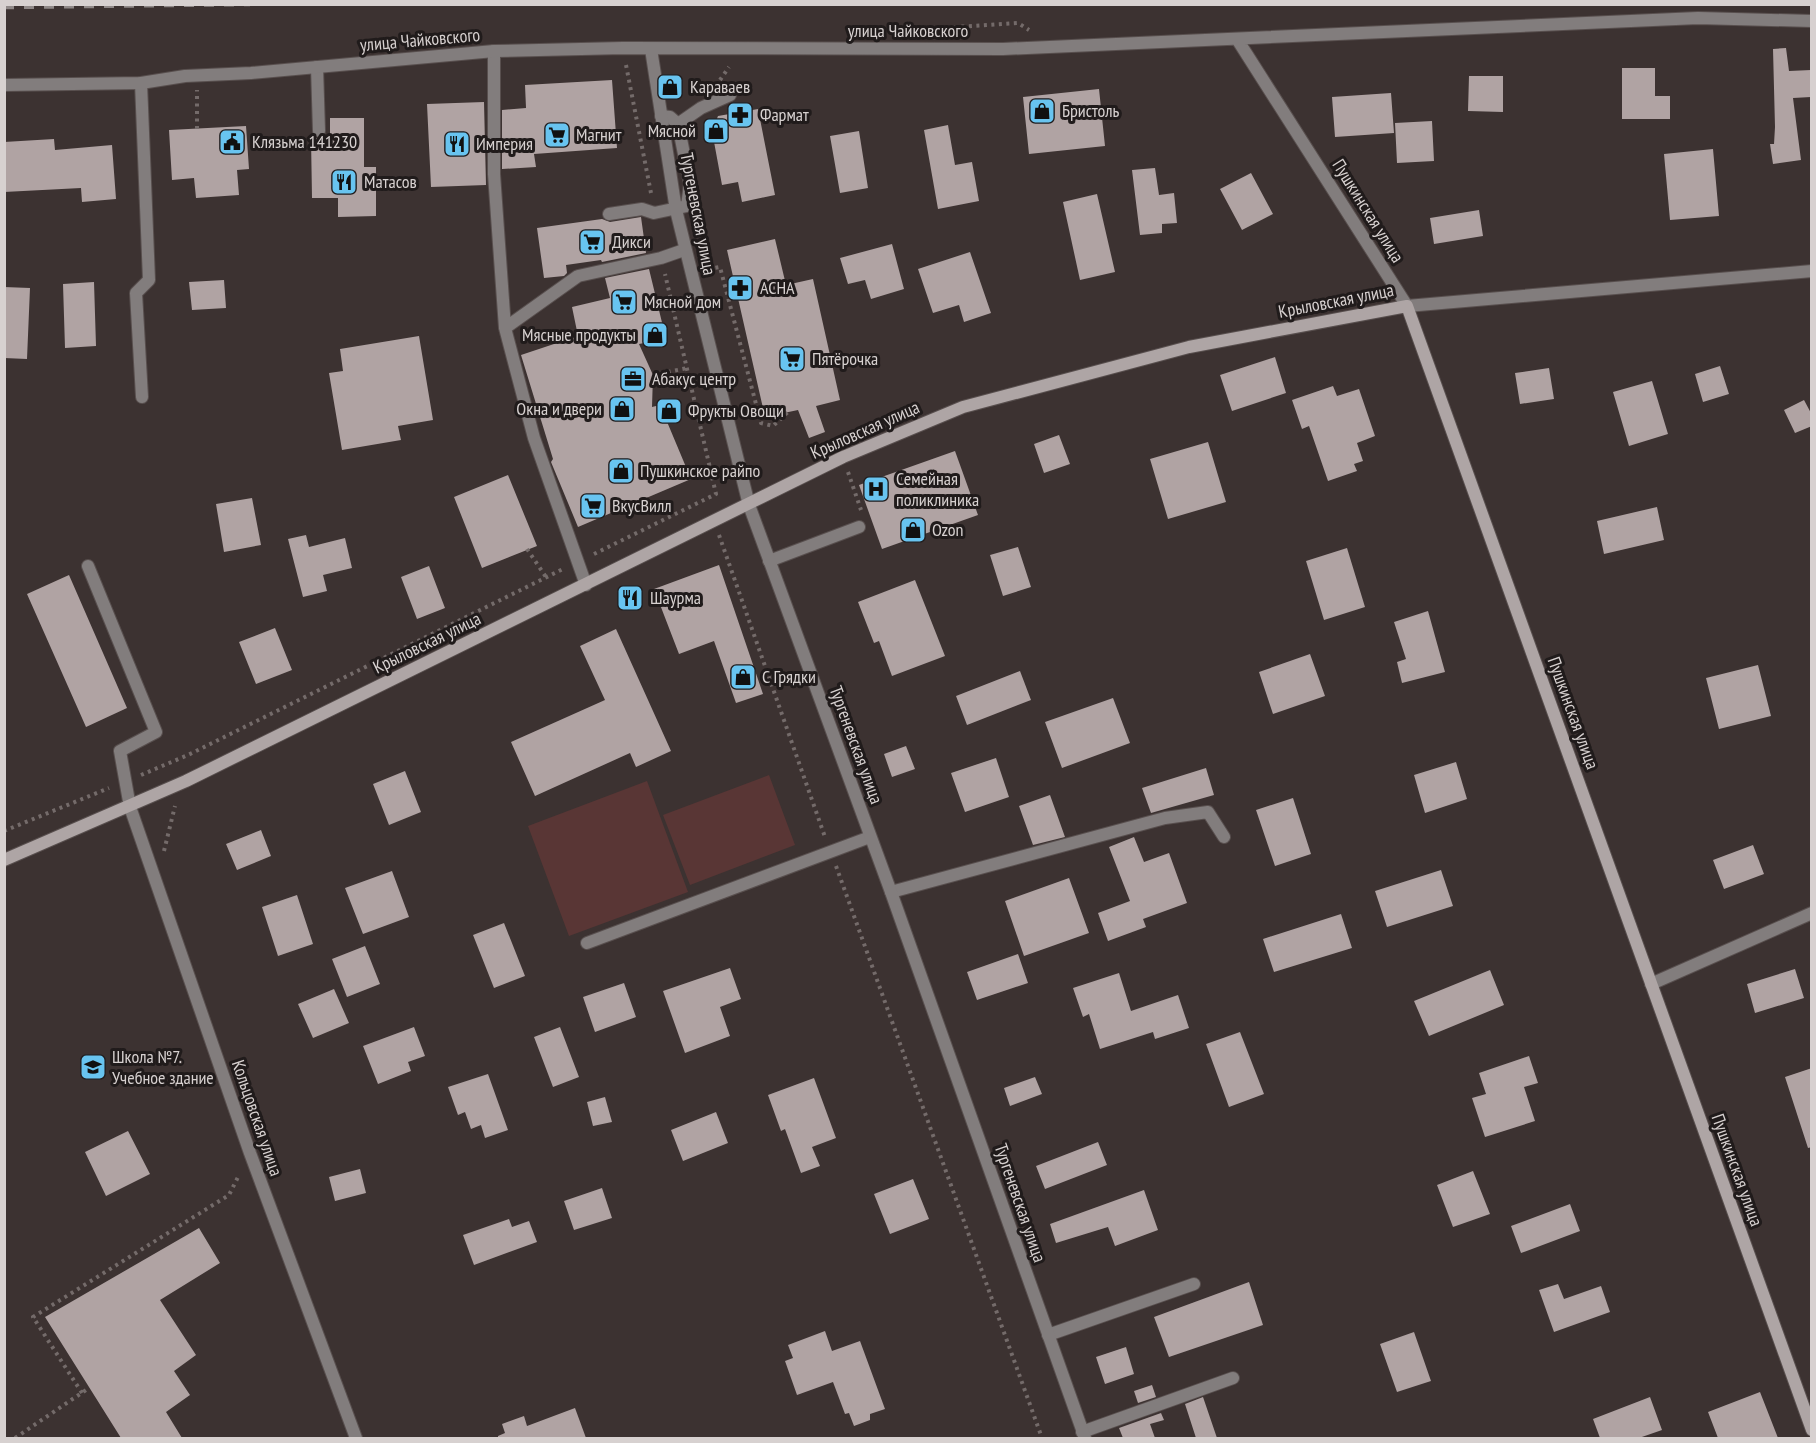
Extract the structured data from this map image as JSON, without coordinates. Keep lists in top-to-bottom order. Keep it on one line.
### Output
{"streets":{"street":["улица Чайковского","Пушкинская улица","Тургеневская улица","Крыловская улица","Кольцовская улица"]},"crossings":[["улица Чайковского","Пушкинская улица"],["улица Чайковского","Тургеневская улица"],["Пушкинская улица","Крыловская улица"],["Тургеневская улица","Крыловская улица"],["Крыловская улица","Кольцовская улица"]],"places":{"shop":["Караваев","Бристоль","Мясной","Мясные продукты","Окна и двери","Фрукты Овощи","Пушкинское райпо","Ozon","С Грядки"],"pharmacy":["Фармат","АСНА"],"supermarket":["Магнит","Дикси","Мясной дом","Пятёрочка","ВкусВилл"],"public building":["Клязьма 141230"],"restaurant":["Империя","Матасов","Шаурма"],"office":["Абакус центр"],"hospital":["Семейная поликлиника"],"school or university":["Школа №7. Учебное здание"]}}
